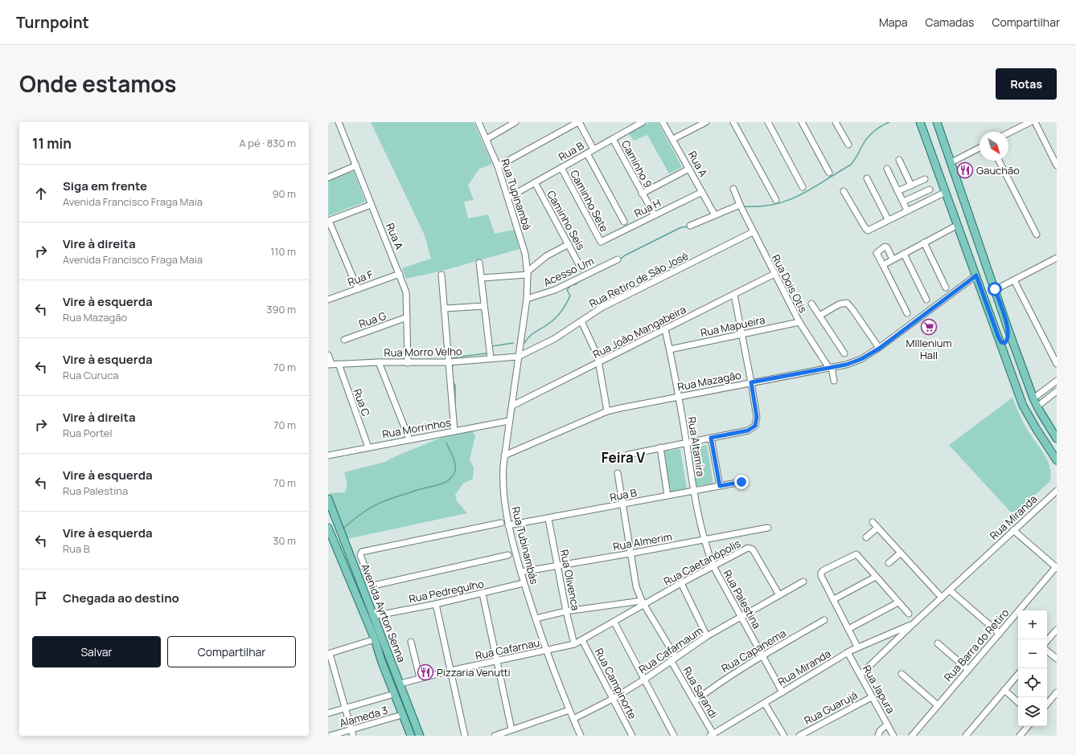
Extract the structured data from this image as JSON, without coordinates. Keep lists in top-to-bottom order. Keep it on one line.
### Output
{"streets":{"main road":["Avenida Ayrton Senna"],"street":["Rua B","Caminho 9","Rua A","Rua Tupinambá","Caminho Sete","Rua H","Caminho Seis","Acesso Um","Rua F","Rua Retiro de São José","Rua Dois Otis","Rua G","Rua Mapueira","Rua João Mangabeira","Rua Morro Velho","Rua Mazagão","Rua C","Rua Morrinhos","Rua Altamira","Rua Miranda","Rua Almerim","Rua Tubinambás","Rua Caetanópolis","Rua Olivenca","Rua Pedregulho","Rua Palestina","Rua Barra do Retiro","Rua Cafarnau","Rua Cafarnaum","Rua Capanema","Rua Campinorte","Rua Japura","Rua Sarandi","Rua Guarujá","Alameda 3"]},"crossings":[["Rua B","Caminho 9"],["Rua B","Rua Tupinambá"],["Rua B","Caminho Sete"],["Rua B","Caminho Seis"],["Rua B","Rua Altamira"],["Rua B","Rua Tubinambás"],["Rua B","Rua Olivenca"],["Rua B","Rua Sarandi"],["Caminho 9","Rua H"],["Rua A","Rua H"],["Rua A","Rua F"],["Rua A","Rua G"],["Rua A","Rua Morro Velho"],["Rua Tupinambá","Rua Tubinambás"],["Caminho Sete","Rua H"],["Acesso Um","Rua Tubinambás"],["Rua Retiro de São José","Rua Dois Otis"],["Rua Retiro de São José","Rua Morro Velho"],["Rua Retiro de São José","Rua Tubinambás"],["Rua Dois Otis","Rua Mapueira"],["Rua Dois Otis","Rua João Mangabeira"],["Rua Dois Otis","Rua Mazagão"],["Rua Mapueira","Rua Altamira"],["Rua João Mangabeira","Rua Altamira"],["Rua João Mangabeira","Rua Tubinambás"],["Rua Morro Velho","Rua C"],["Rua Morro Velho","Rua Tubinambás"],["Rua Mazagão","Rua Altamira"],["Rua Mazagão","Rua Tubinambás"],["Rua C","Rua Morrinhos"],["Rua Morrinhos","Rua Tubinambás"],["Rua Altamira","Rua Almerim"],["Rua Altamira","Rua Caetanópolis"],["Rua Altamira","Rua Palestina"],["Rua Miranda","Rua Palestina"],["Rua Miranda","Rua Japura"],["Rua Miranda","Rua Sarandi"],["Rua Almerim","Rua Tubinambás"],["Rua Almerim","Rua Olivenca"],["Rua Almerim","Rua Sarandi"],["Rua Tubinambás","Rua Pedregulho"],["Rua Tubinambás","Rua Cafarnau"],["Rua Tubinambás","Rua Cafarnaum"],["Rua Caetanópolis","Rua Palestina"],["Rua Caetanópolis","Rua Cafarnau"],["Rua Caetanópolis","Rua Cafarnaum"],["Rua Caetanópolis","Rua Sarandi"],["Rua Olivenca","Rua Cafarnau"],["Rua Pedregulho","Avenida Ayrton Senna"],["Rua Palestina","Rua Cafarnaum"],["Rua Palestina","Rua Capanema"],["Avenida Ayrton Senna","Rua Cafarnau"],["Avenida Ayrton Senna","Alameda 3"],["Rua Cafarnau","Rua Campinorte"],["Rua Cafarnaum","Rua Campinorte"],["Rua Cafarnaum","Rua Sarandi"],["Rua Capanema","Rua Sarandi"],["Rua Japura","Rua Guarujá"]],"districts":["Feira V"],"places":{"restaurant":["Gauchão","Pizzaria Venutti"],"supermarket":["MIllenium Hall"]},"north":"bottom right","page":{"header":"Turnpoint","nav":["Mapa","Camadas","Compartilhar"],"title":"Onde estamos","buttons":["Rotas",["Salvar","Compartilhar"]],"heading":["11 min","A pé · 830 m"],"list":[["Siga em frente","Avenida Francisco Fraga Maia","90 m"],["Vire à direita","Avenida Francisco Fraga Maia","110 m"],["Vire à esquerda","Rua Mazagão","390 m"],["Vire à esquerda","Rua Curuca","70 m"],["Vire à direita","Rua Portel","70 m"],["Vire à esquerda","Rua Palestina","70 m"],["Vire à esquerda","Rua B","30 m"],"Chegada ao destino"],"map_buttons":["+","−"]}}
